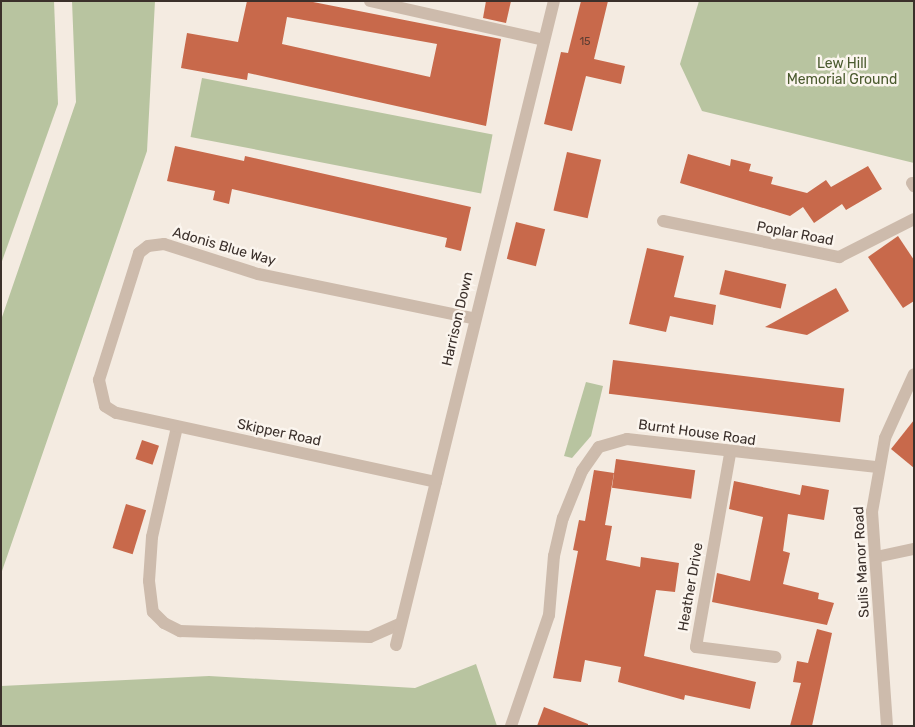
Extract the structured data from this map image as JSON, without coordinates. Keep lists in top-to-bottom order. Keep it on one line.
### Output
{"streets":{"street":["Poplar Road","Adonis Blue Way","Harrison Down","Skipper Road","Burnt House Road","Sulis Manor Road","Heather Drive"]},"crossings":[["Adonis Blue Way","Harrison Down"],["Adonis Blue Way","Skipper Road"],["Harrison Down","Skipper Road"],["Burnt House Road","Sulis Manor Road"],["Burnt House Road","Heather Drive"]],"parks":["Lew Hill Memorial Ground"],"house_numbers":["15"]}
